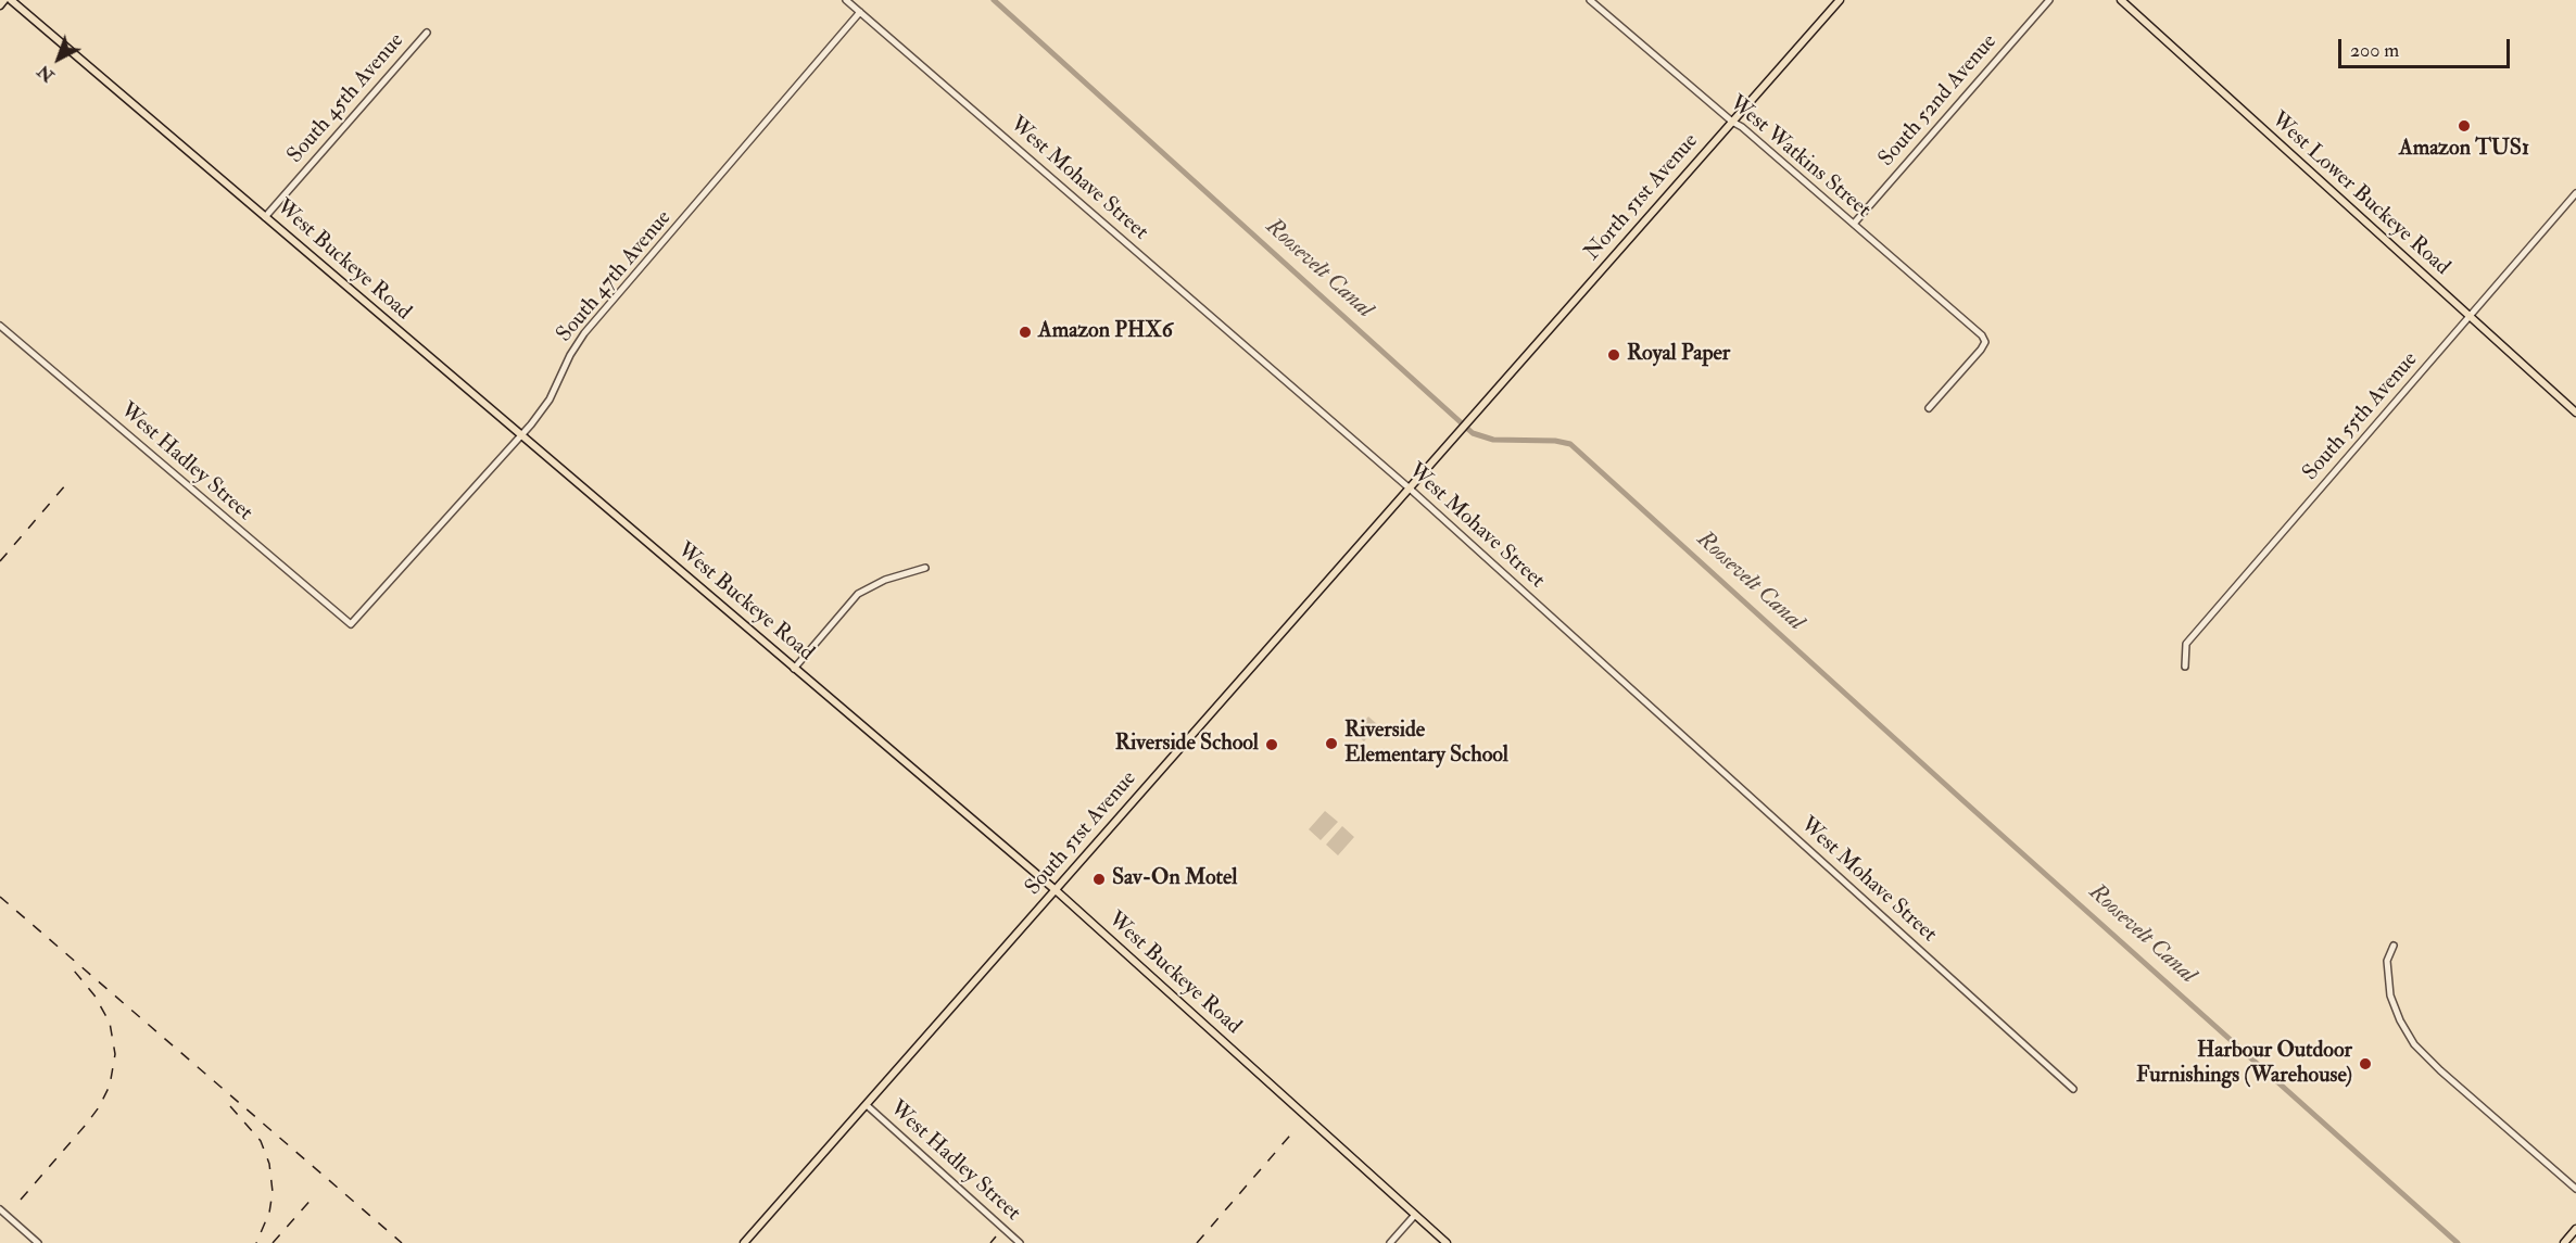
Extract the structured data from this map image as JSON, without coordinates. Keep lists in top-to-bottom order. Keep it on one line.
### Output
{"streets":{"main road":["West Lower Buckeye Road","North 51st Avenue","West Buckeye Road","South 51st Avenue"],"street":["South 45th Avenue","South 52nd Avenue","West Watkins Street","West Mohave Street","South 47th Avenue","South 55th Avenue","West Hadley Street"]},"crossings":[["South 45th Avenue","West Buckeye Road"],["South 52nd Avenue","West Watkins Street"],["West Watkins Street","North 51st Avenue"],["West Mohave Street","South 47th Avenue"],["West Mohave Street","South 51st Avenue"],["West Lower Buckeye Road","South 55th Avenue"],["North 51st Avenue","South 51st Avenue"],["West Buckeye Road","South 47th Avenue"],["West Buckeye Road","South 51st Avenue"],["South 47th Avenue","West Hadley Street"],["West Hadley Street","South 51st Avenue"]],"water":["Roosevelt Canal"],"places":["Amazon TUS1","Amazon PHX6","Royal Paper","Riverside Elementary School","Riverside School","Sav-On Motel","Harbour Outdoor Furnishings (Warehouse)"],"scale_bar":"200 m","north":"bottom left"}
